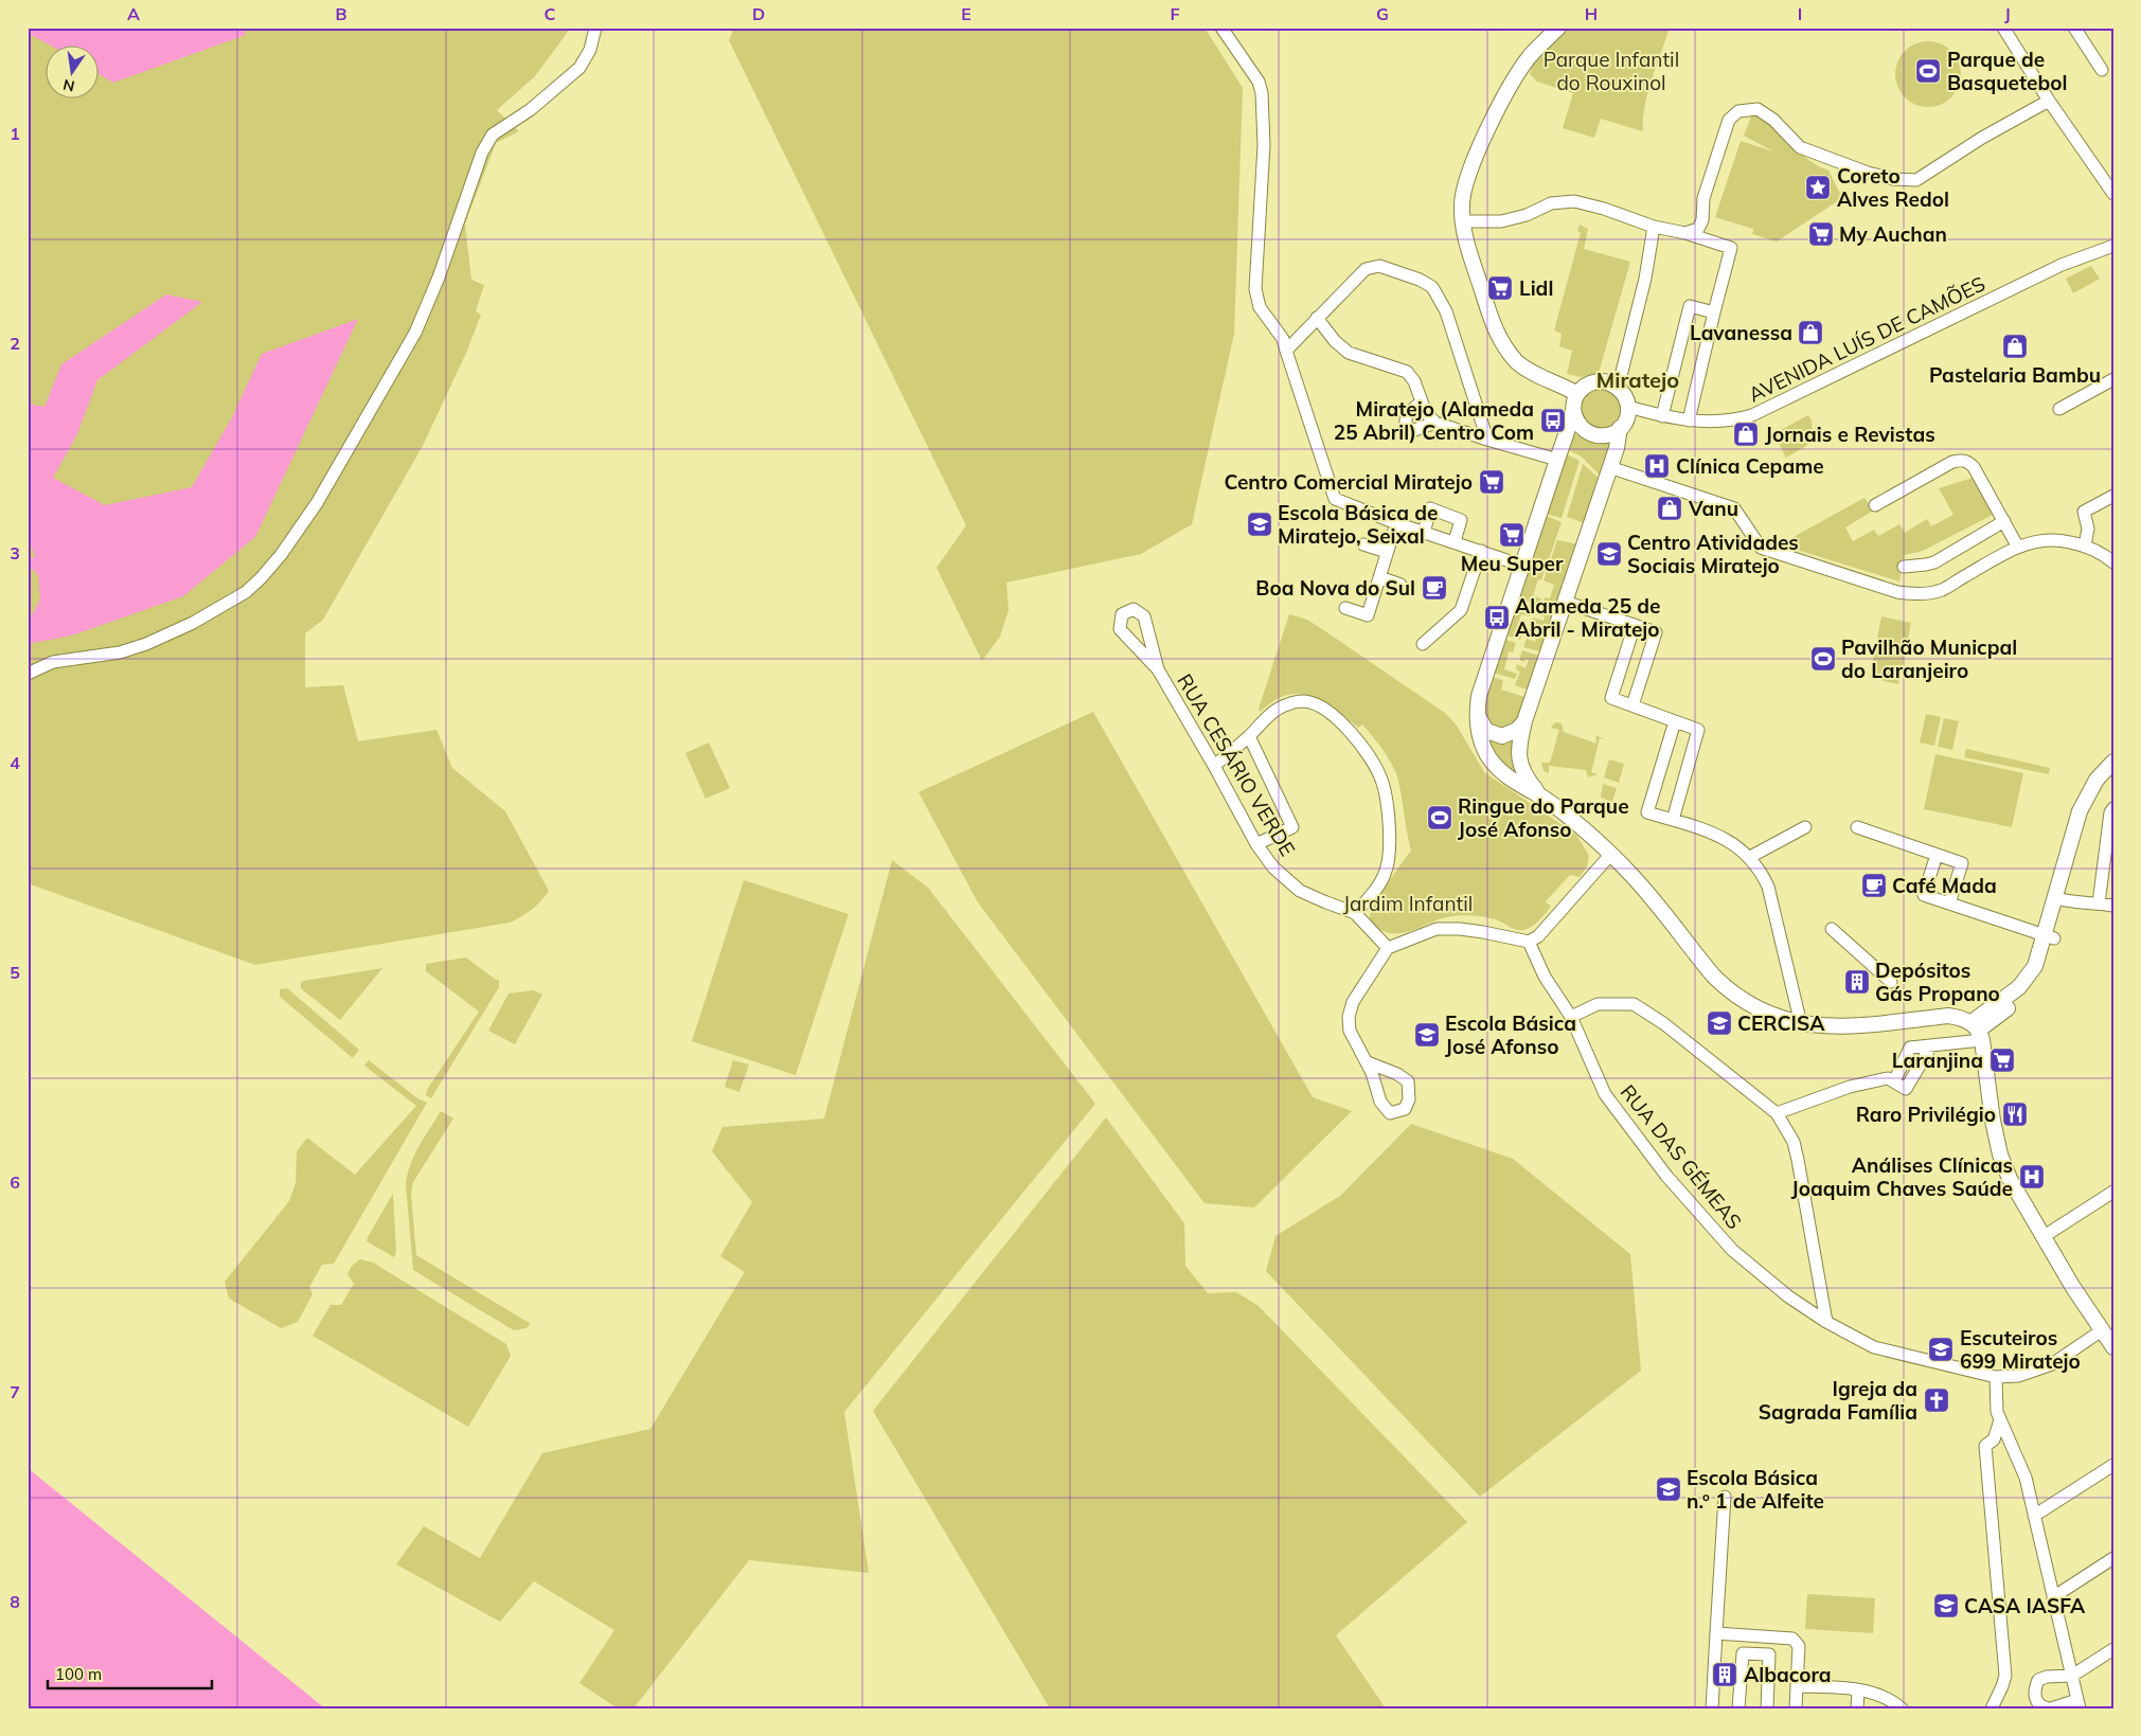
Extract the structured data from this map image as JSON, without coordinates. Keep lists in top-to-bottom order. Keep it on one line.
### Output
{"streets":{"street":["AVENIDA LUÍS DE CAMÕES","RUA CESÁRIO VERDE","RUA DAS GÉMEAS"]},"districts":["Miratejo"],"parks":["Parque Infantil do Rouxinol","Jardim Infantil"],"places":{"sports":["Parque de Basquetebol","Pavilhão Municpal do Laranjeiro","Ringue do Parque José Afonso"],"place":["Coreto Alves Redol"],"supermarket":["My Auchan","Lidl","Centro Comercial Miratejo","Meu Super","Laranjina"],"shop":["Lavanessa","Pastelaria Bambu","Jornais e Revistas","Vanu"],"bus stop":["Miratejo (Alameda 25 Abril) Centro Com","Alameda 25 de Abril - Miratejo"],"hospital":["Clínica Cepame","Análises Clínicas Joaquim Chaves Saúde"],"school or university":["Escola Básica de Miratejo, Seixal","Centro Atividades Sociais Miratejo","CERCISA","Escola Básica José Afonso","Escuteiros 699 Miratejo","Escola Básica n.º 1 de Alfeite","CASA IASFA"],"cafe":["Boa Nova do Sul","Café Mada"],"building":["Depósitos Gás Propano","Albacora"],"restaurant":["Raro Privilégio"],"church":["Igreja da Sagrada Família"]},"scale_bar":"100 m","north":"bottom","grid":{"columns":["A","B","C","D","E","F","G","H","I","J"],"rows":["1","2","3","4","5","6","7","8"]}}
